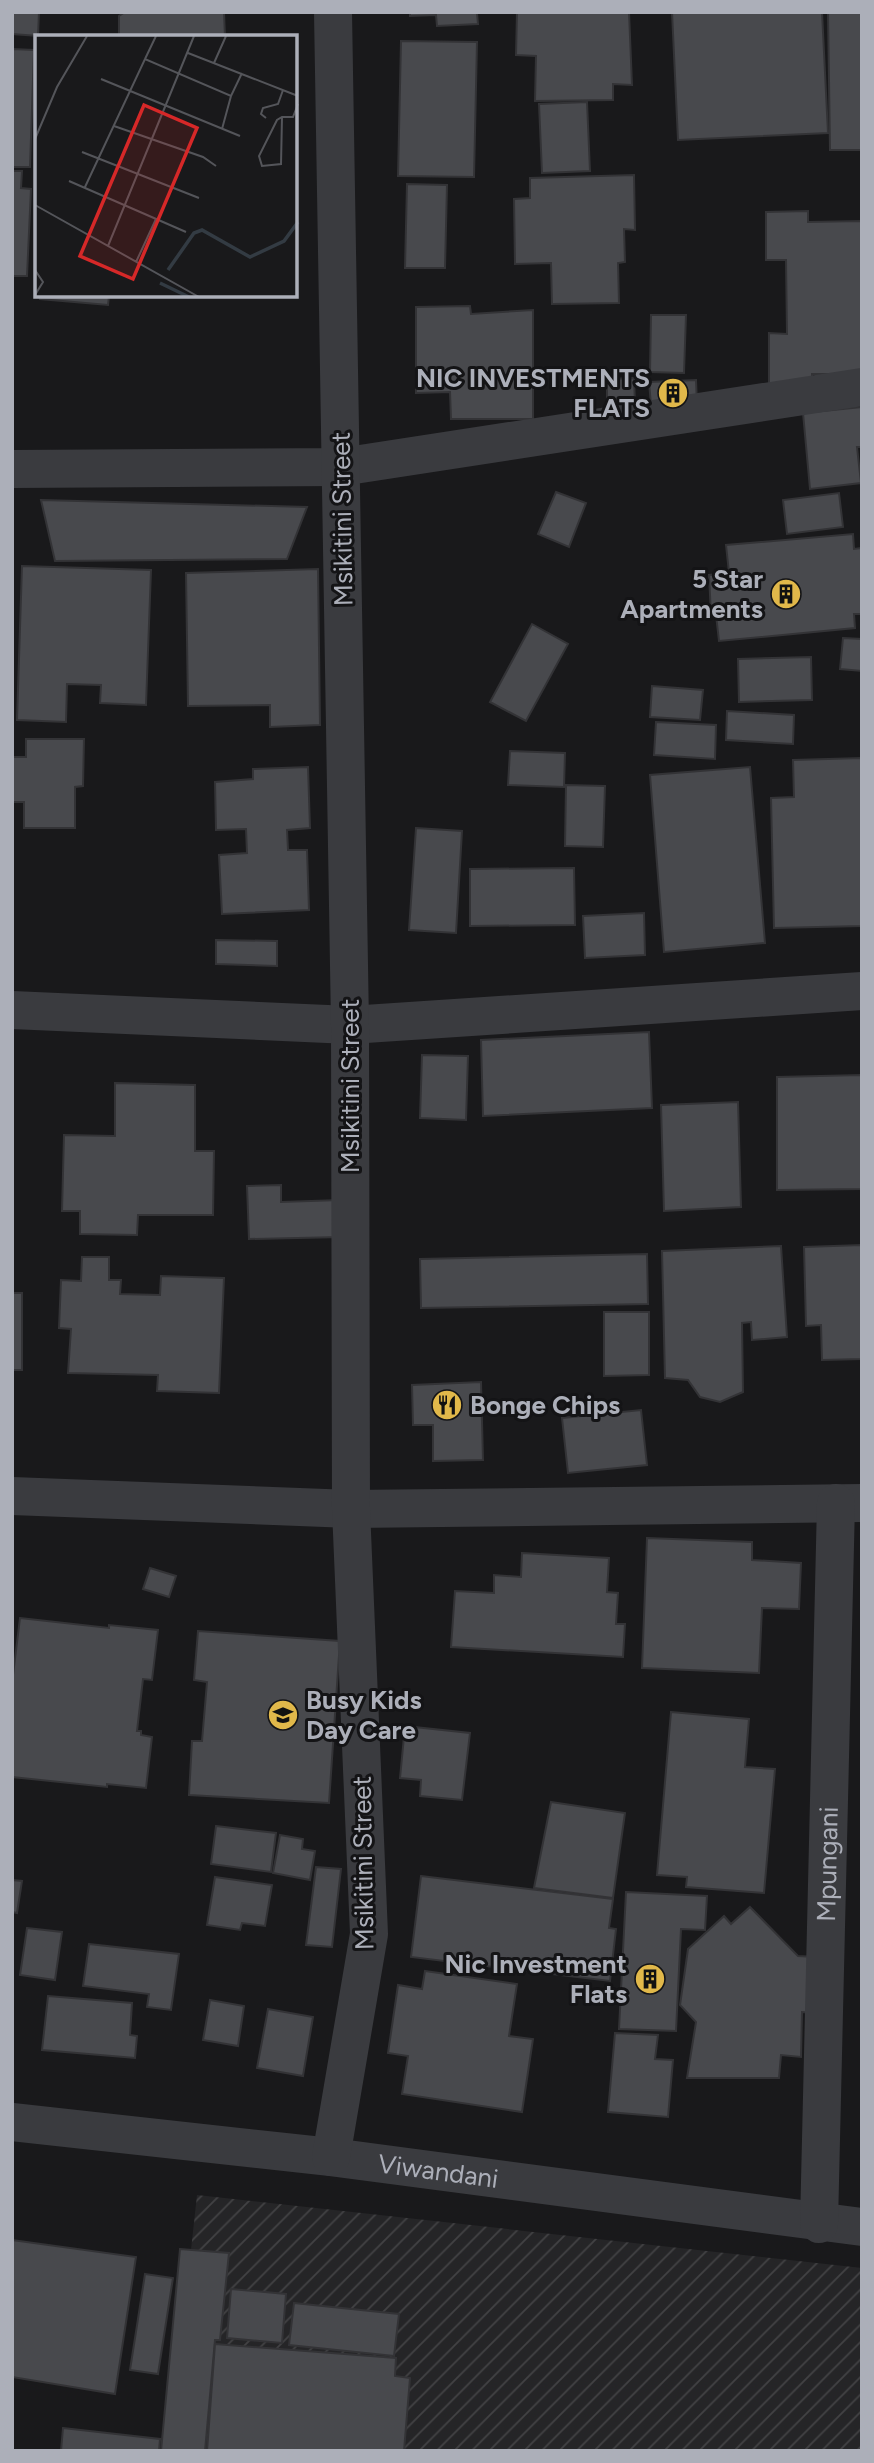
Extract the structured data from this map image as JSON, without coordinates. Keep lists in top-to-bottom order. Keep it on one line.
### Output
{"streets":{"street":["Msikitini Street","Mpungani","Viwandani"]},"crossings":[["Msikitini Street","Viwandani"],["Mpungani","Viwandani"]],"places":{"building":["NIC INVESTMENTS FLATS","5 Star Apartments","Nic Investment Flats"],"restaurant":["Bonge Chips"],"school or university":["Busy Kids Day Care"]}}
